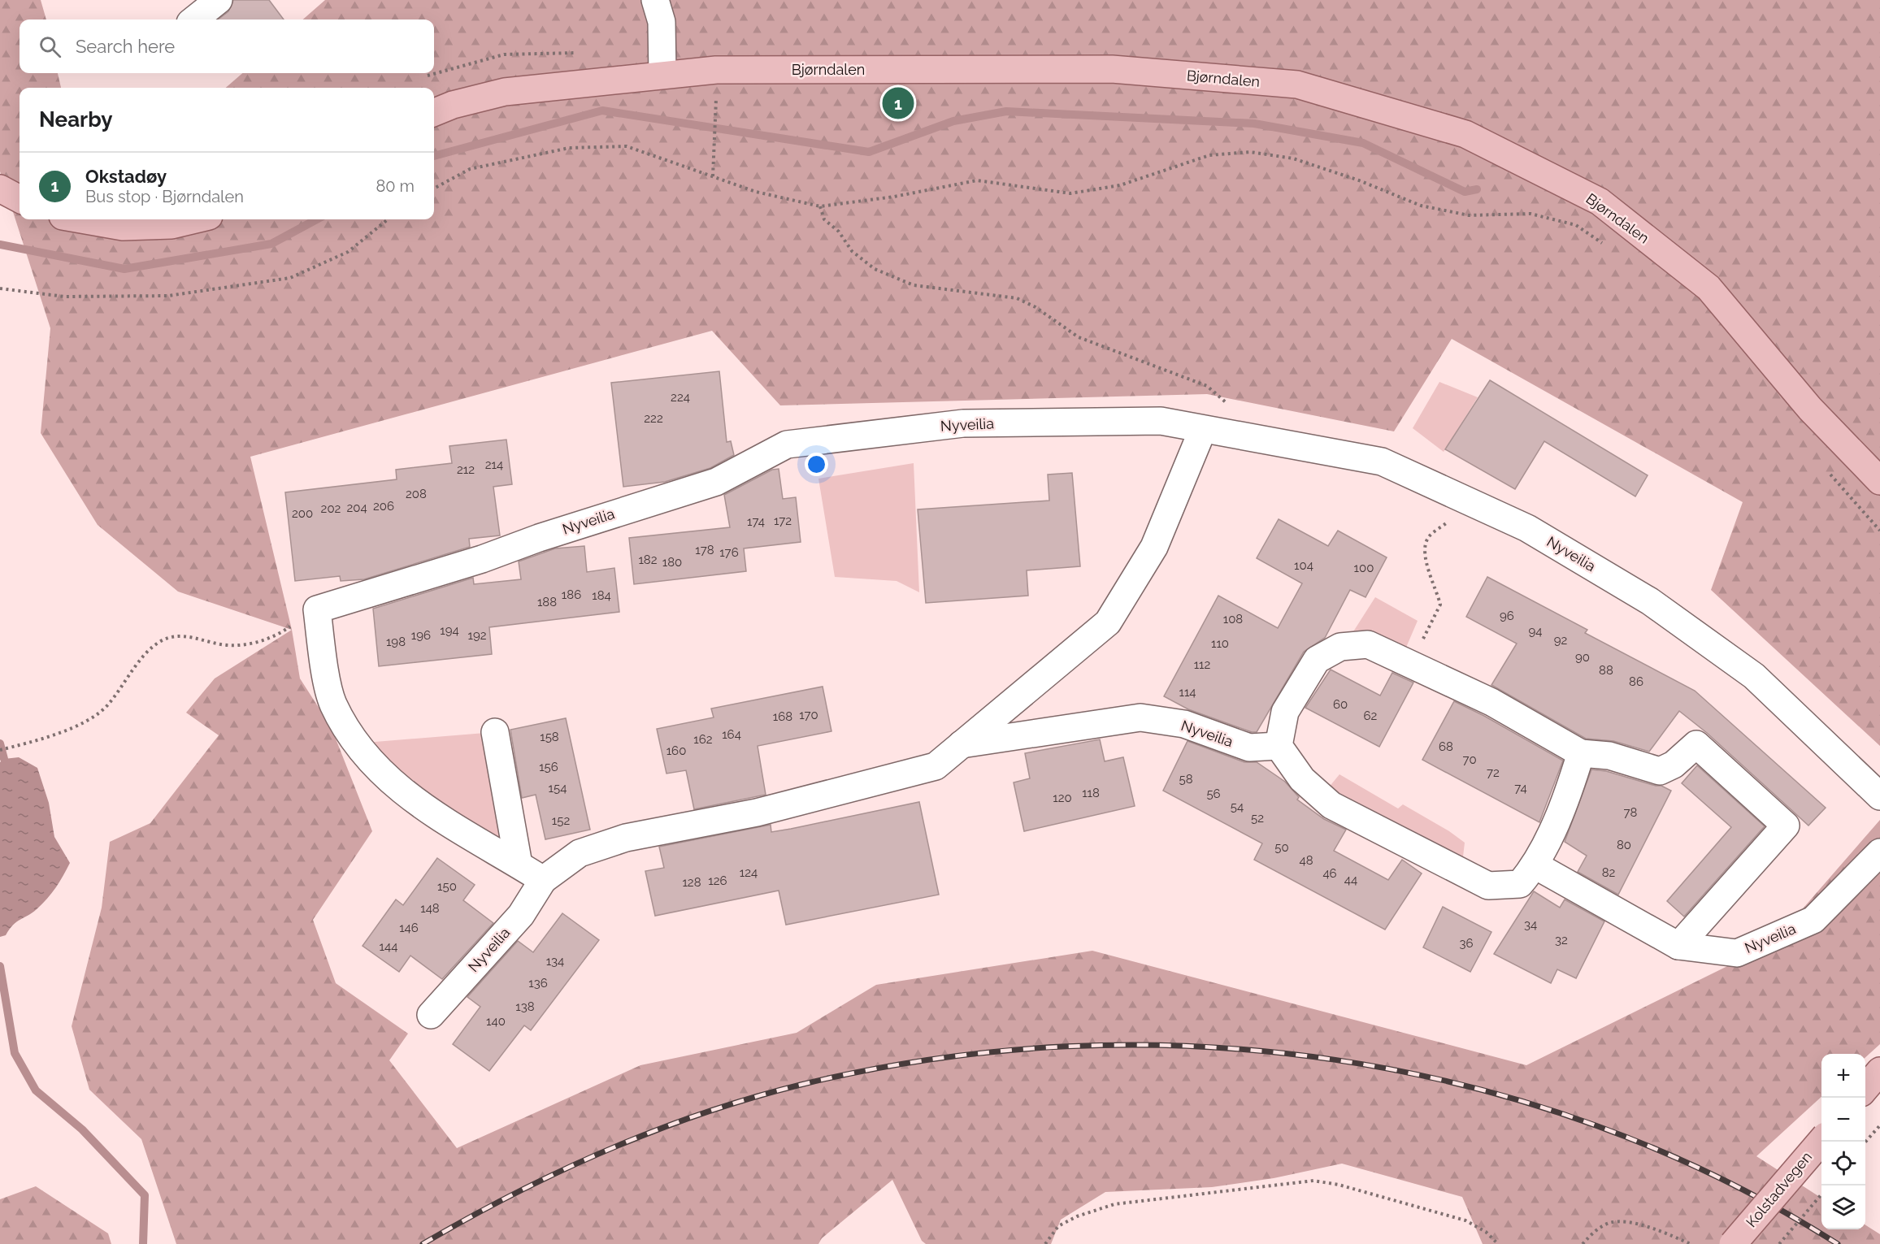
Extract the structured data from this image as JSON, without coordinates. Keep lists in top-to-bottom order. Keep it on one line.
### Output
{"streets":{"main road":["Bjørndalen","Kolstadvegen"],"street":["Nyveilia"]},"house_numbers":["224","222","214","212","208","206","204","202","200","172","174","178","176","182","180","104","100","186","184","188","96","108","194","94","196","192","92","198","110","90","112","88","86","114","60","170","62","168","164","158","162","68","160","70","156","72","58","154","74","118","56","120","54","78","52","152","80","50","48","124","82","46","44","126","128","150","148","34","146","32","36","144","134","136","138","140"],"page":{"search":"Search here","pins":"1","heading":"Nearby","list":[{"mark":"1","name":"Okstadøy","note":"Bus stop · Bjørndalen","value":"80 m"}],"map_buttons":["+","−"]}}
